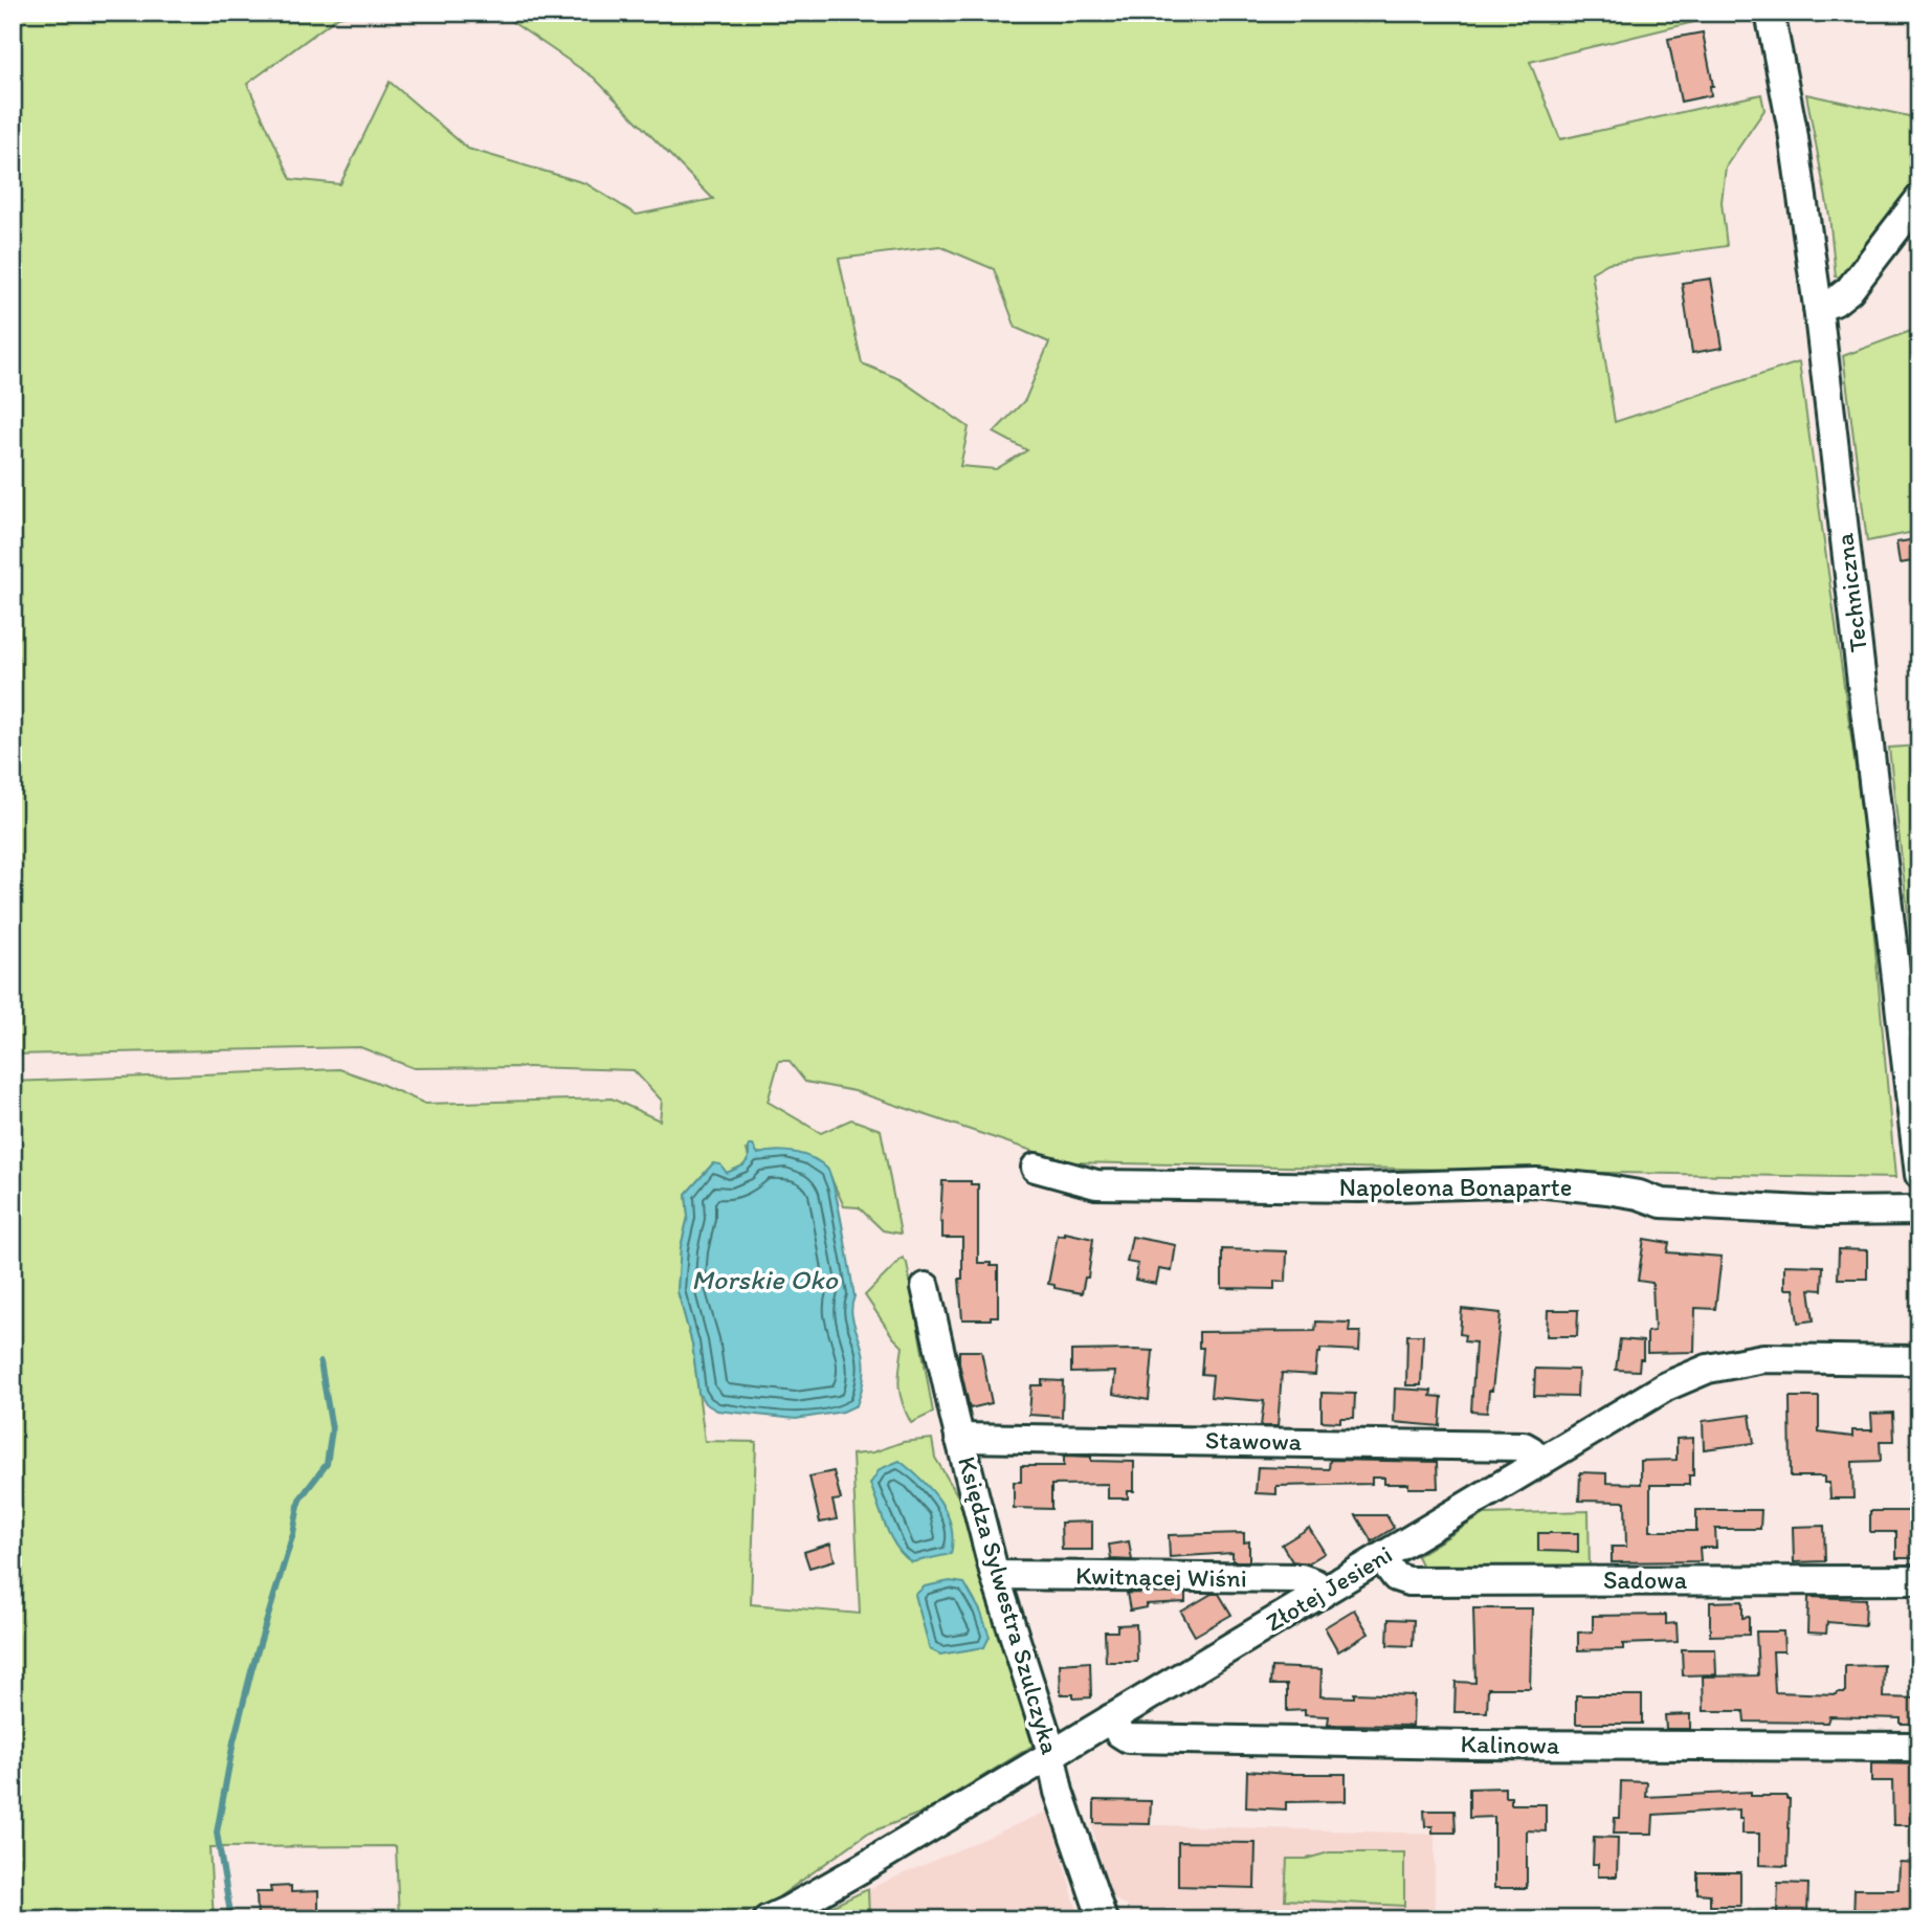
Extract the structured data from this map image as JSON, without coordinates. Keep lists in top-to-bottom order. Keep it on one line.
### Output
{"streets":{"street":["Techniczna","Napoleona Bonaparte","Stawowa","Kwitnącej Wiśni","Sadowa","Złotej Jesieni","Księdza Sylwestra Szulczyka","Kalinowa"]},"crossings":[["Stawowa","Złotej Jesieni"],["Stawowa","Księdza Sylwestra Szulczyka"],["Kwitnącej Wiśni","Złotej Jesieni"],["Kwitnącej Wiśni","Księdza Sylwestra Szulczyka"],["Sadowa","Złotej Jesieni"],["Złotej Jesieni","Księdza Sylwestra Szulczyka"],["Złotej Jesieni","Kalinowa"]],"water":["Morskie Oko"]}
